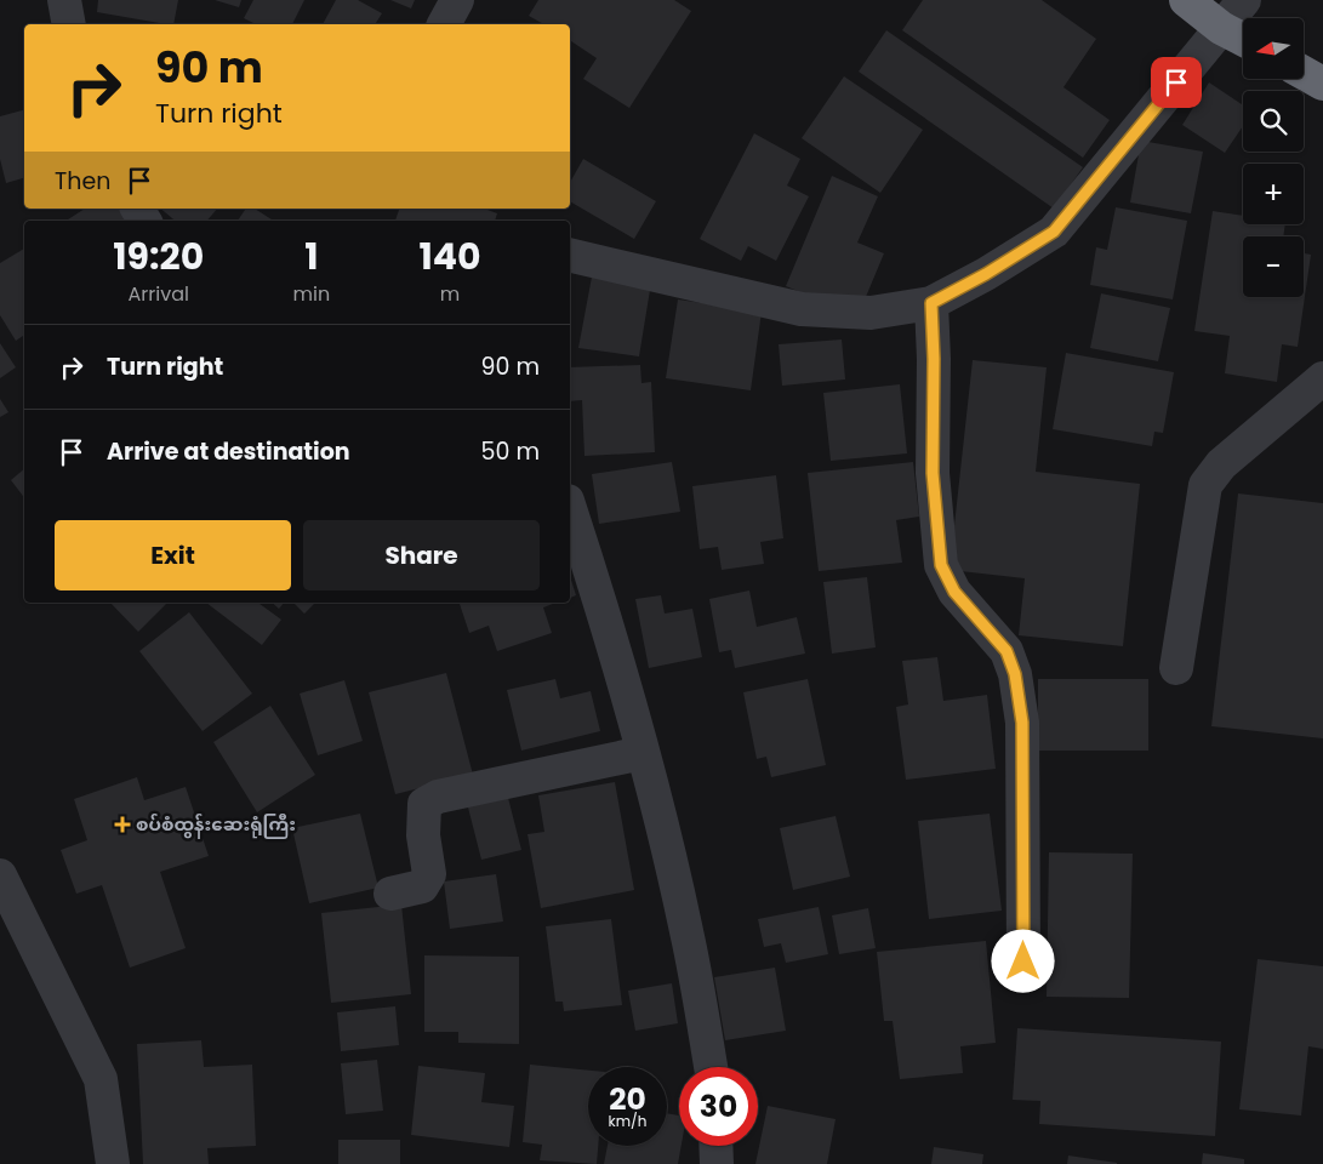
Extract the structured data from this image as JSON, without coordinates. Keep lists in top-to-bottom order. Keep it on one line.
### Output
{"places":{"health":["စပ်စံထွန်းဆေးရုံကြီး"]},"north":"left","page":{"map_buttons":["+","−"],"turn":["90 m","Turn right"],"then":"Then","eta":["19:20","Arrival","1","min","140","m"],"list":[{"name":"Turn right","value":"90 m"},{"name":"Arrive at destination","value":"50 m"}],"buttons":["Exit","Share"],"speed":"20 km/h","limit":"30"}}
